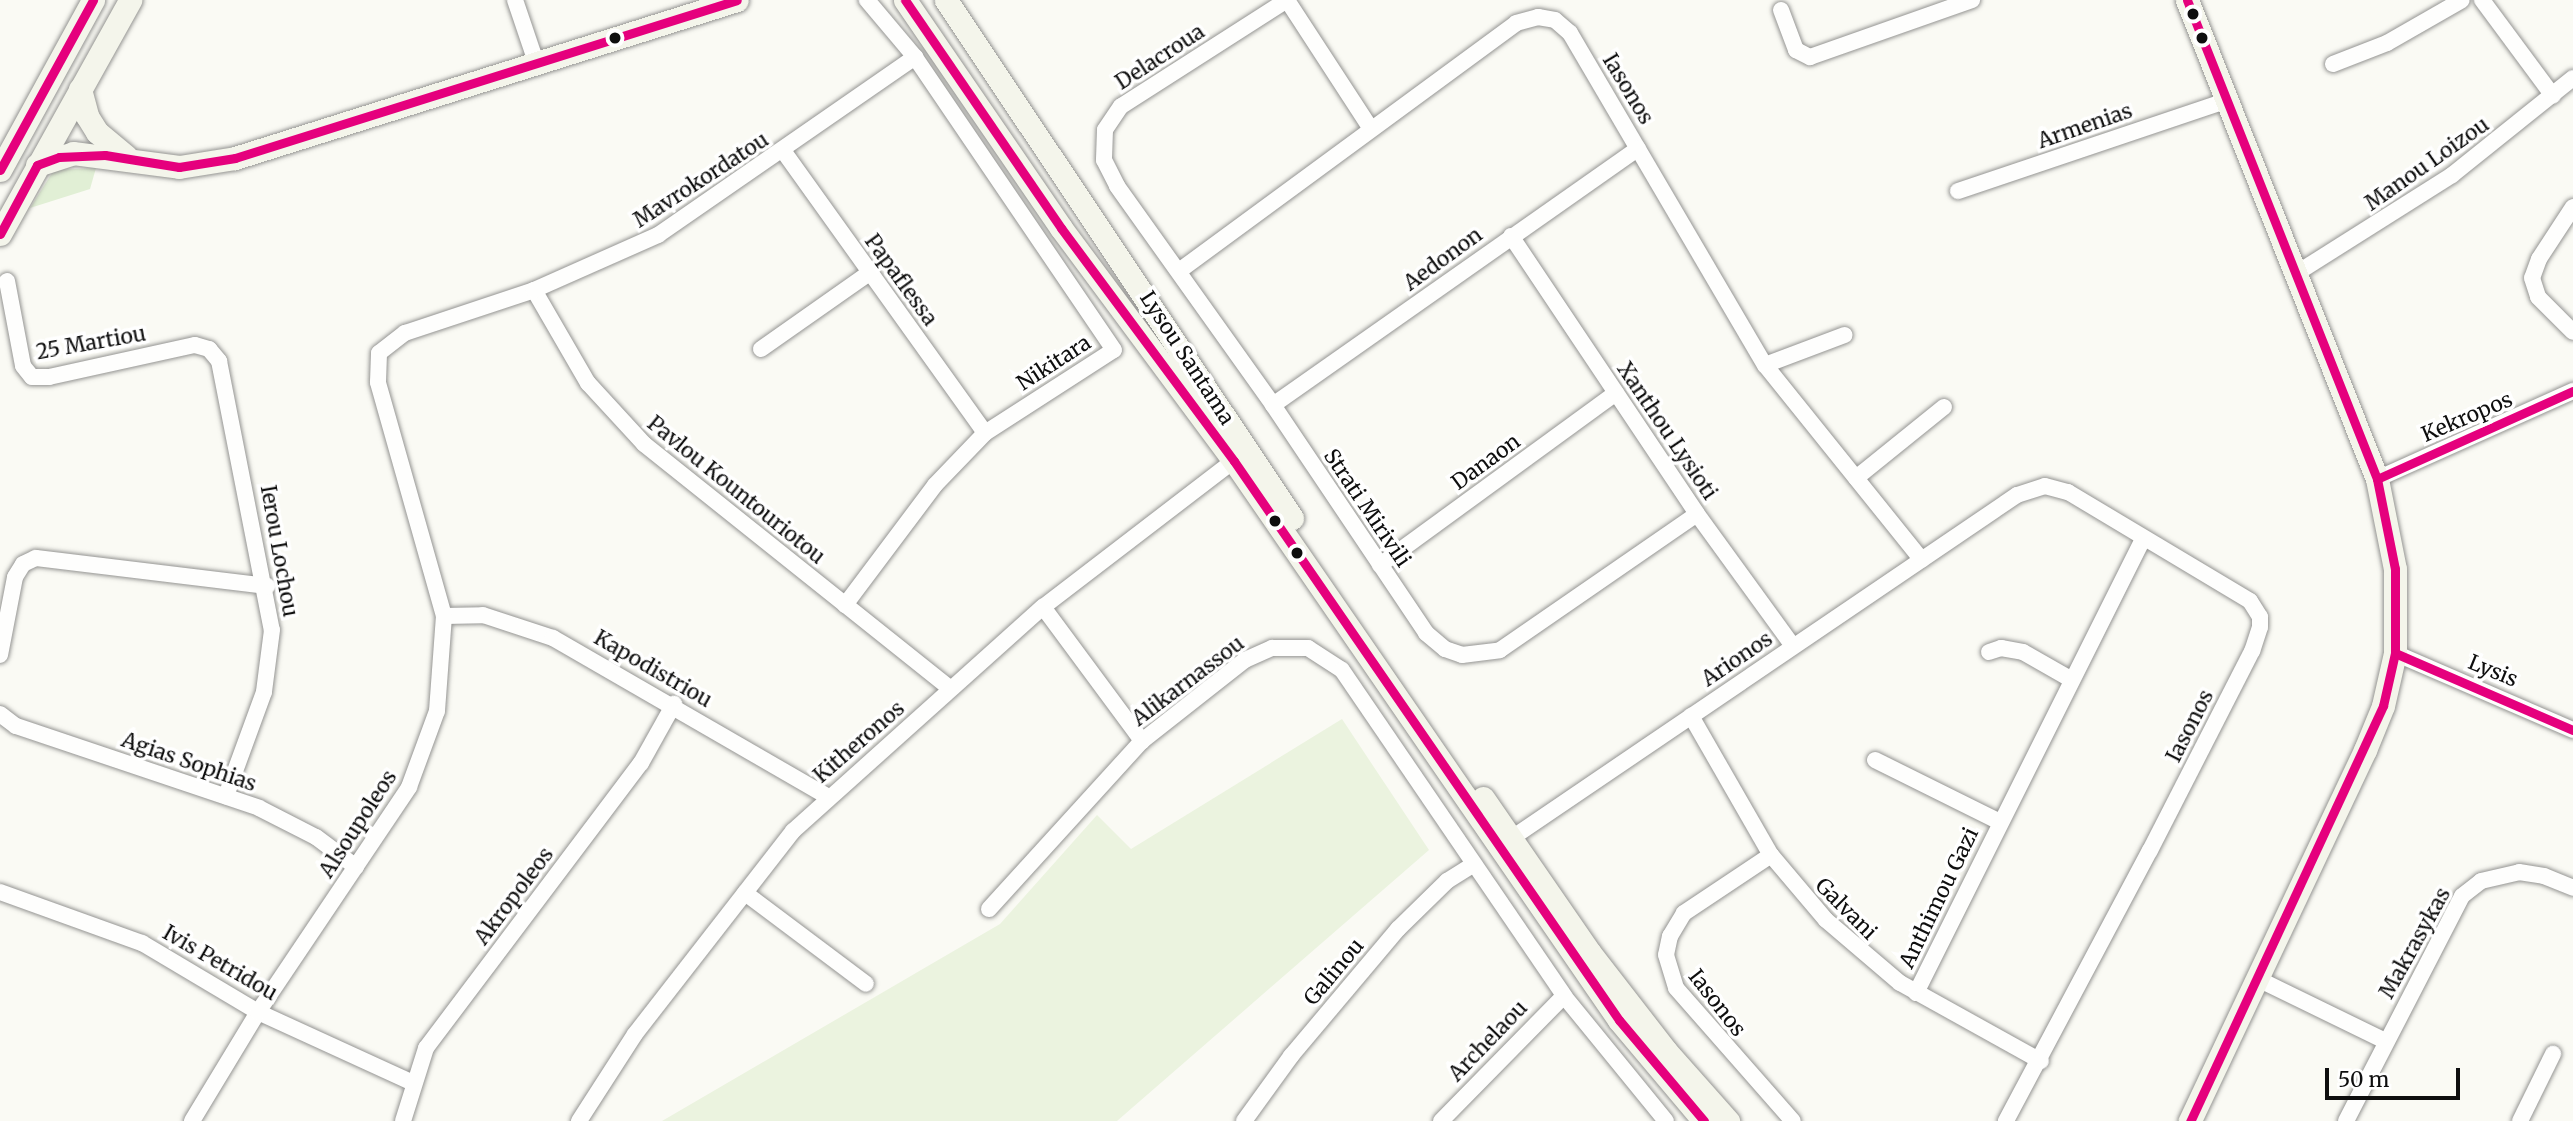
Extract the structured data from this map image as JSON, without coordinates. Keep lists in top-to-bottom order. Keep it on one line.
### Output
{"streets":{"main road":["Lysou Santama"],"street":["Delacroua","Iasonos","Armenias","Manou Loizou","Mavrokordatou","Aedonon","Papaflessa","25 Martiou","Nikitara","Kekropos","Xanthou Lysioti","Danaon","Pavlou Kountouriotou","Strati Mirivili","Ierou Lochou","Arionos","Kapodistriou","Lysis","Alikarnassou","Kitheronos","Agias Sophias","Alsoupoleos","Akropoleos","Anthimou Gazi","Galvani","Makrasykas","Ivis Petridou","Galinou","Archelaou"]},"crossings":[["Delacroua","Strati Mirivili"],["Iasonos","Aedonon"],["Iasonos","Strati Mirivili"],["Iasonos","Arionos"],["Iasonos","Anthimou Gazi"],["Iasonos","Galvani"],["Mavrokordatou","Papaflessa"],["Mavrokordatou","Nikitara"],["Mavrokordatou","Pavlou Kountouriotou"],["Mavrokordatou","Alsoupoleos"],["Aedonon","Xanthou Lysioti"],["Aedonon","Strati Mirivili"],["Papaflessa","Nikitara"],["25 Martiou","Ierou Lochou"],["Lysou Santama","Arionos"],["Lysou Santama","Kitheronos"],["Nikitara","Pavlou Kountouriotou"],["Xanthou Lysioti","Danaon"],["Xanthou Lysioti","Strati Mirivili"],["Xanthou Lysioti","Arionos"],["Danaon","Strati Mirivili"],["Pavlou Kountouriotou","Kitheronos"],["Ierou Lochou","Agias Sophias"],["Arionos","Galvani"],["Kapodistriou","Kitheronos"],["Kapodistriou","Alsoupoleos"],["Kapodistriou","Akropoleos"],["Alikarnassou","Galinou"],["Alikarnassou","Archelaou"],["Agias Sophias","Alsoupoleos"],["Alsoupoleos","Ivis Petridou"],["Akropoleos","Ivis Petridou"],["Anthimou Gazi","Galvani"]],"scale_bar":"50 m"}
